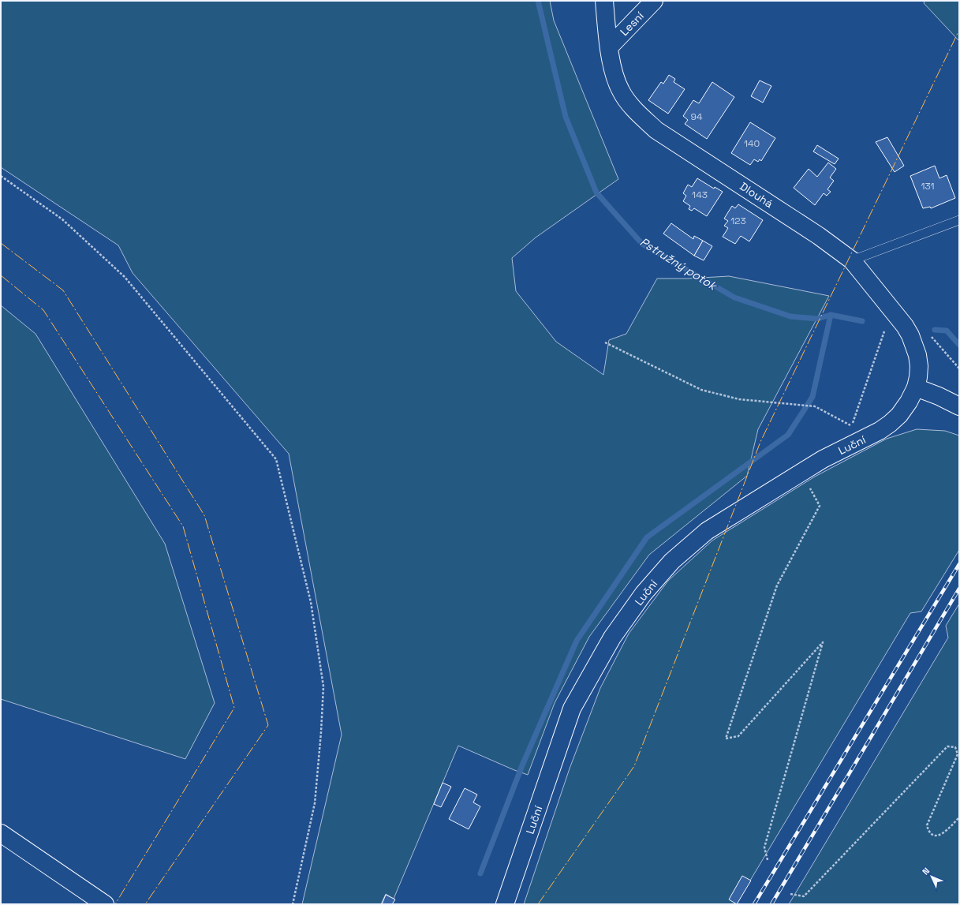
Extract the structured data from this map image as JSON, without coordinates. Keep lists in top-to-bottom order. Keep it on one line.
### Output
{"streets":{"street":["Lesní","Dlouhá","Luční"]},"crossings":[["Lesní","Dlouhá"],["Dlouhá","Luční"]],"water":["Pstružný potok"],"house_numbers":["94","140","131","143","123"],"north":"top left"}
